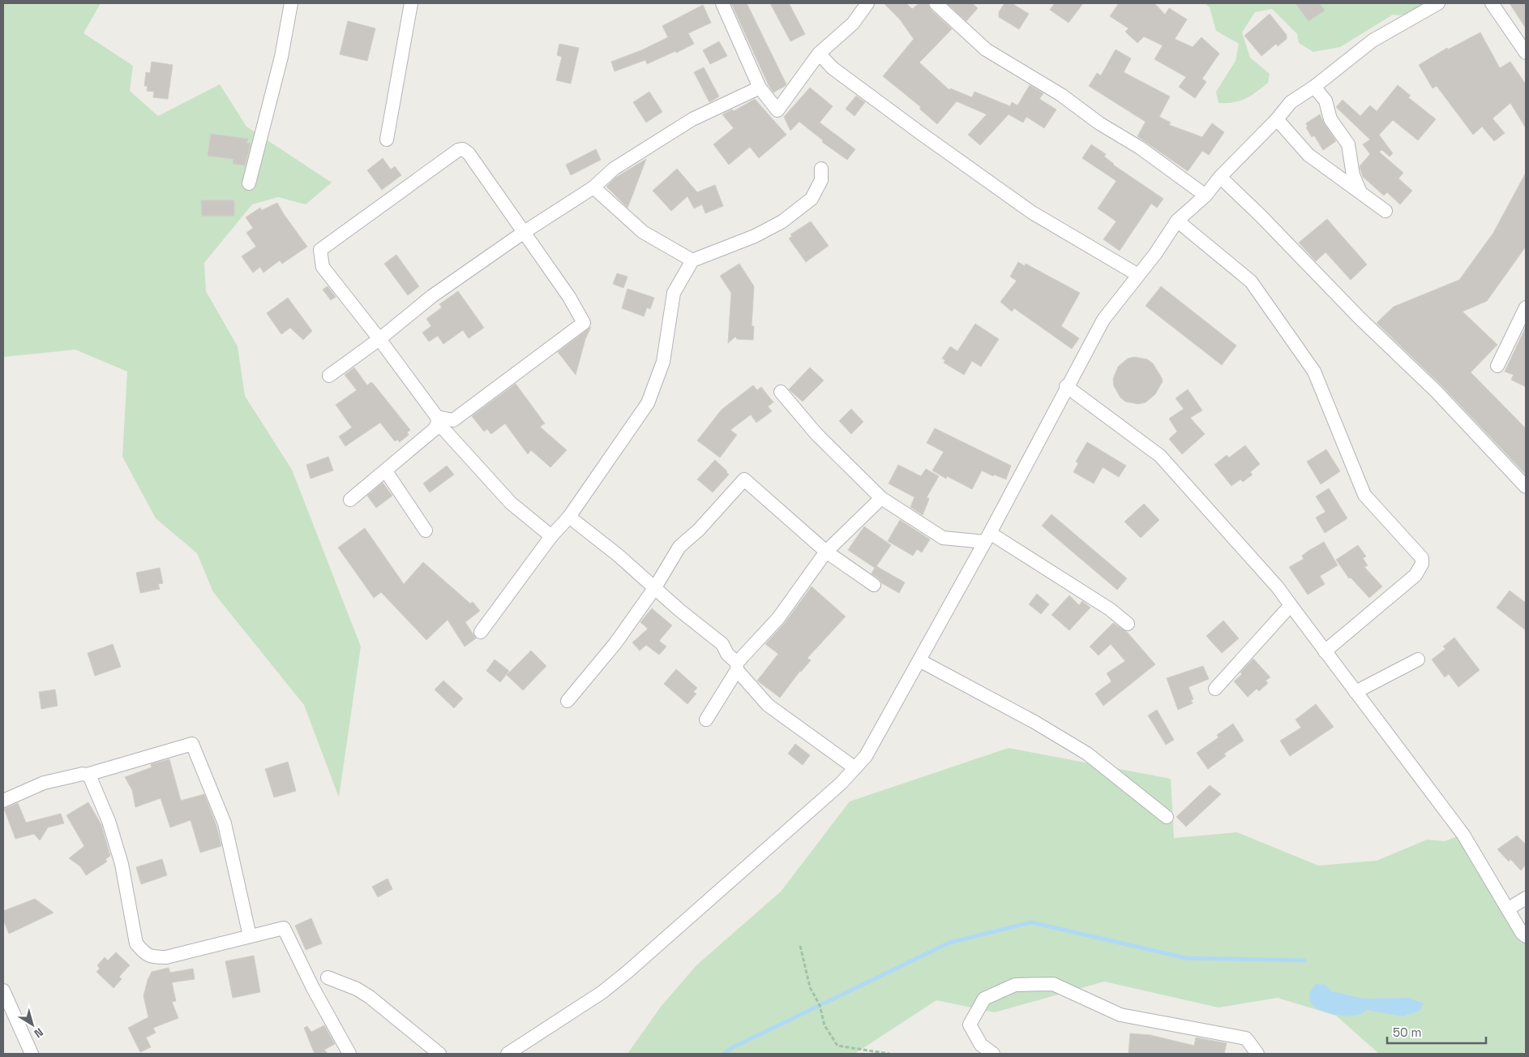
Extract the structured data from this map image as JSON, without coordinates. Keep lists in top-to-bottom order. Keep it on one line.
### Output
{"scale_bar":"50 m","north":"bottom right"}
